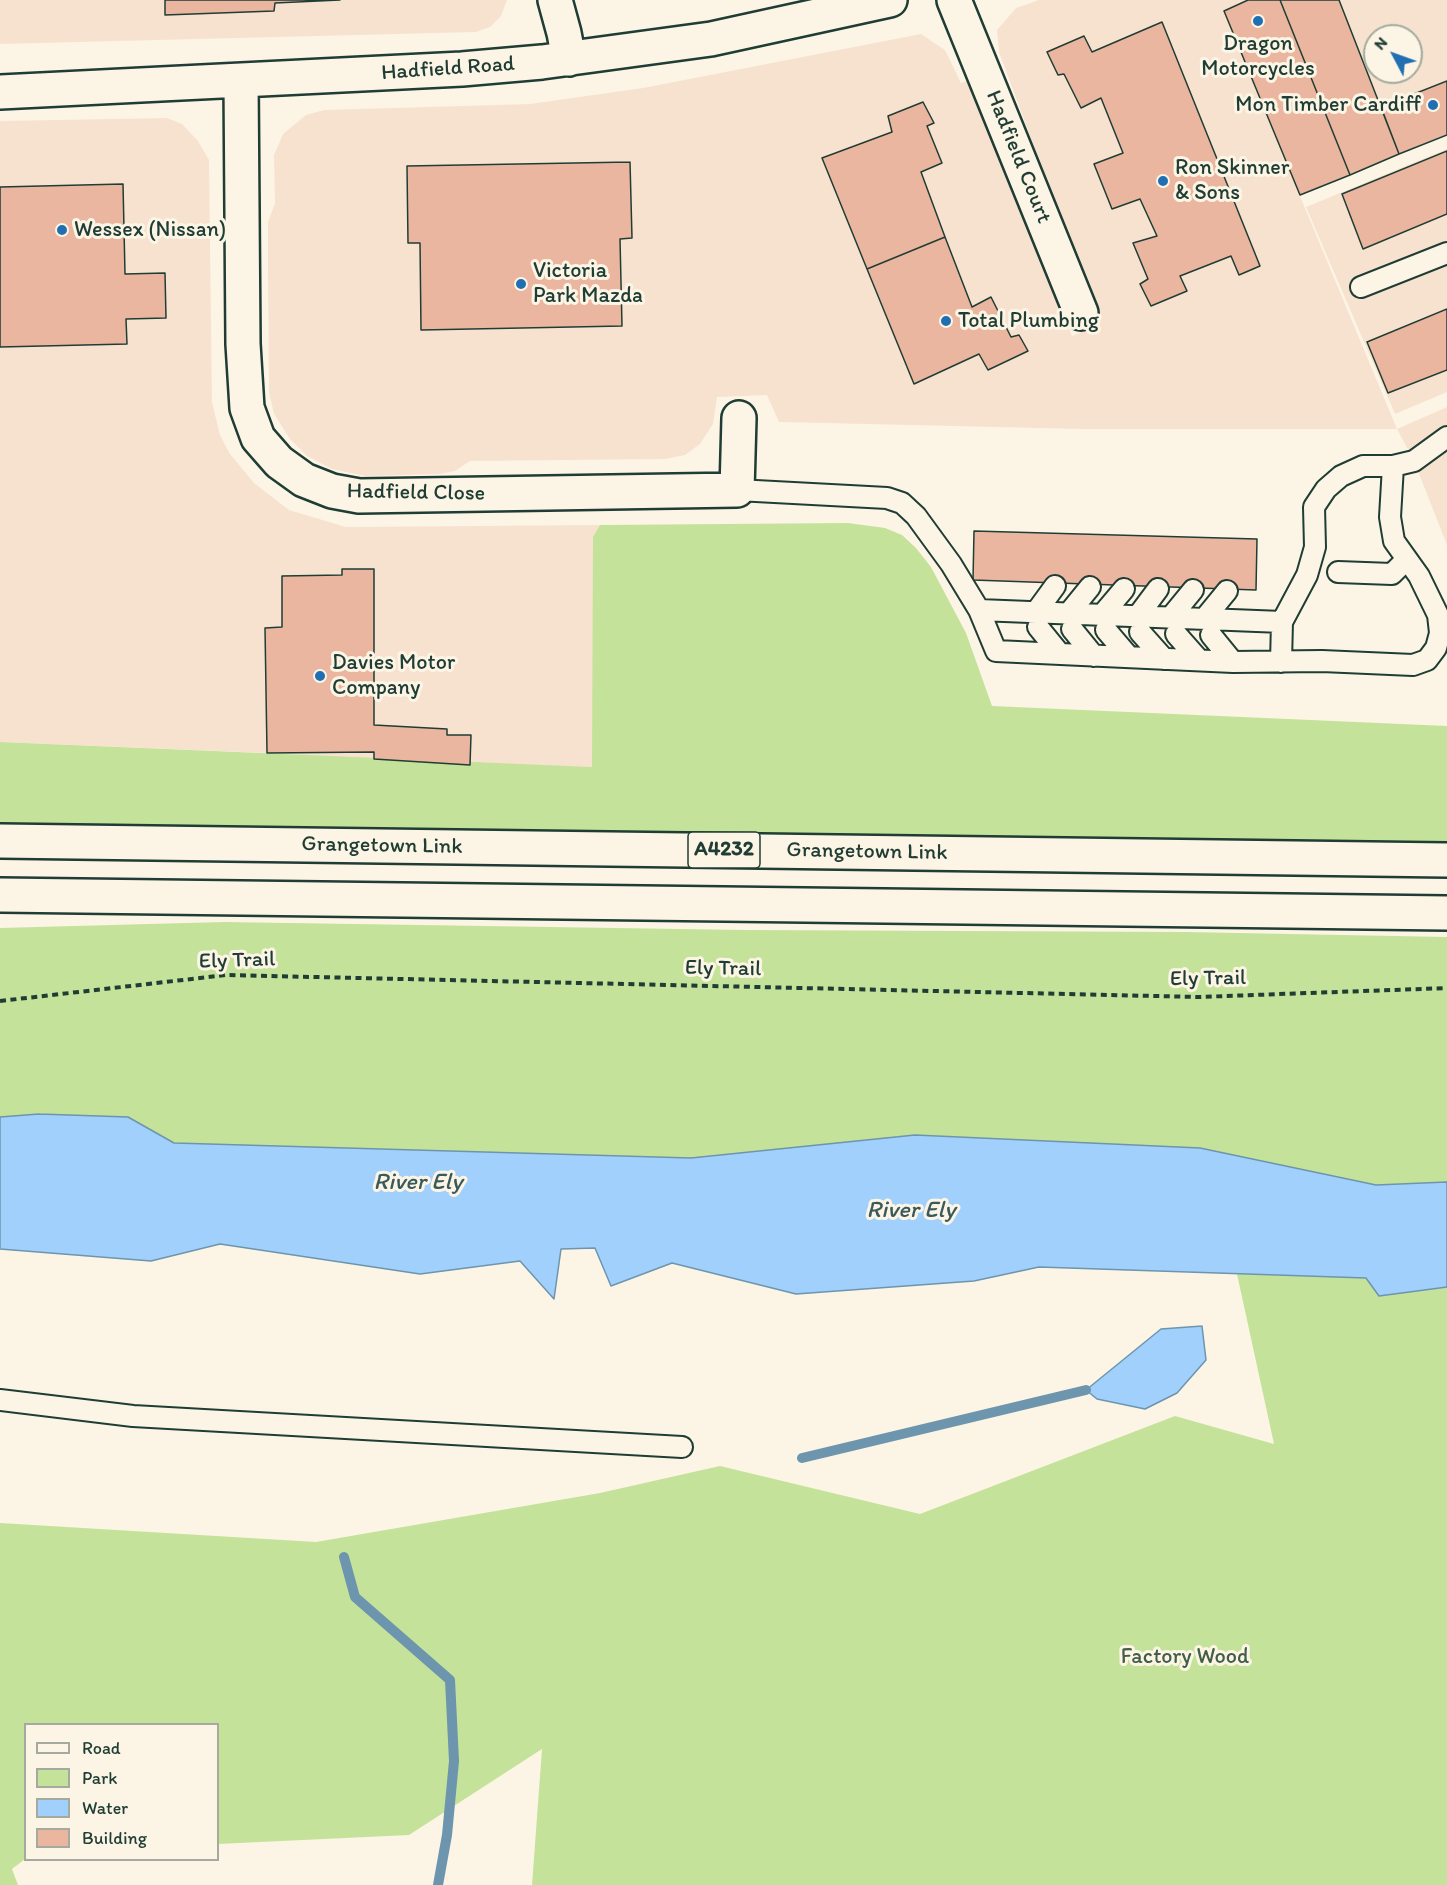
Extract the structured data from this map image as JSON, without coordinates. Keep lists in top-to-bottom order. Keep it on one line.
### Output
{"streets":{"main road":["Hadfield Road","Hadfield Court","Hadfield Close","Grangetown Link","A4232"],"path":["Ely Trail"]},"crossings":[["Hadfield Road","Hadfield Close"]],"water":["River Ely"],"parks":["Factory Wood"],"places":["Dragon Motorcycles","Mon Timber Cardiff","Ron Skinner & Sons","Wessex (Nissan)","Victoria Park Mazda","Total Plumbing","Davies Motor Company"],"legend":["Road","Park","Water","Building"],"north":"top left"}
